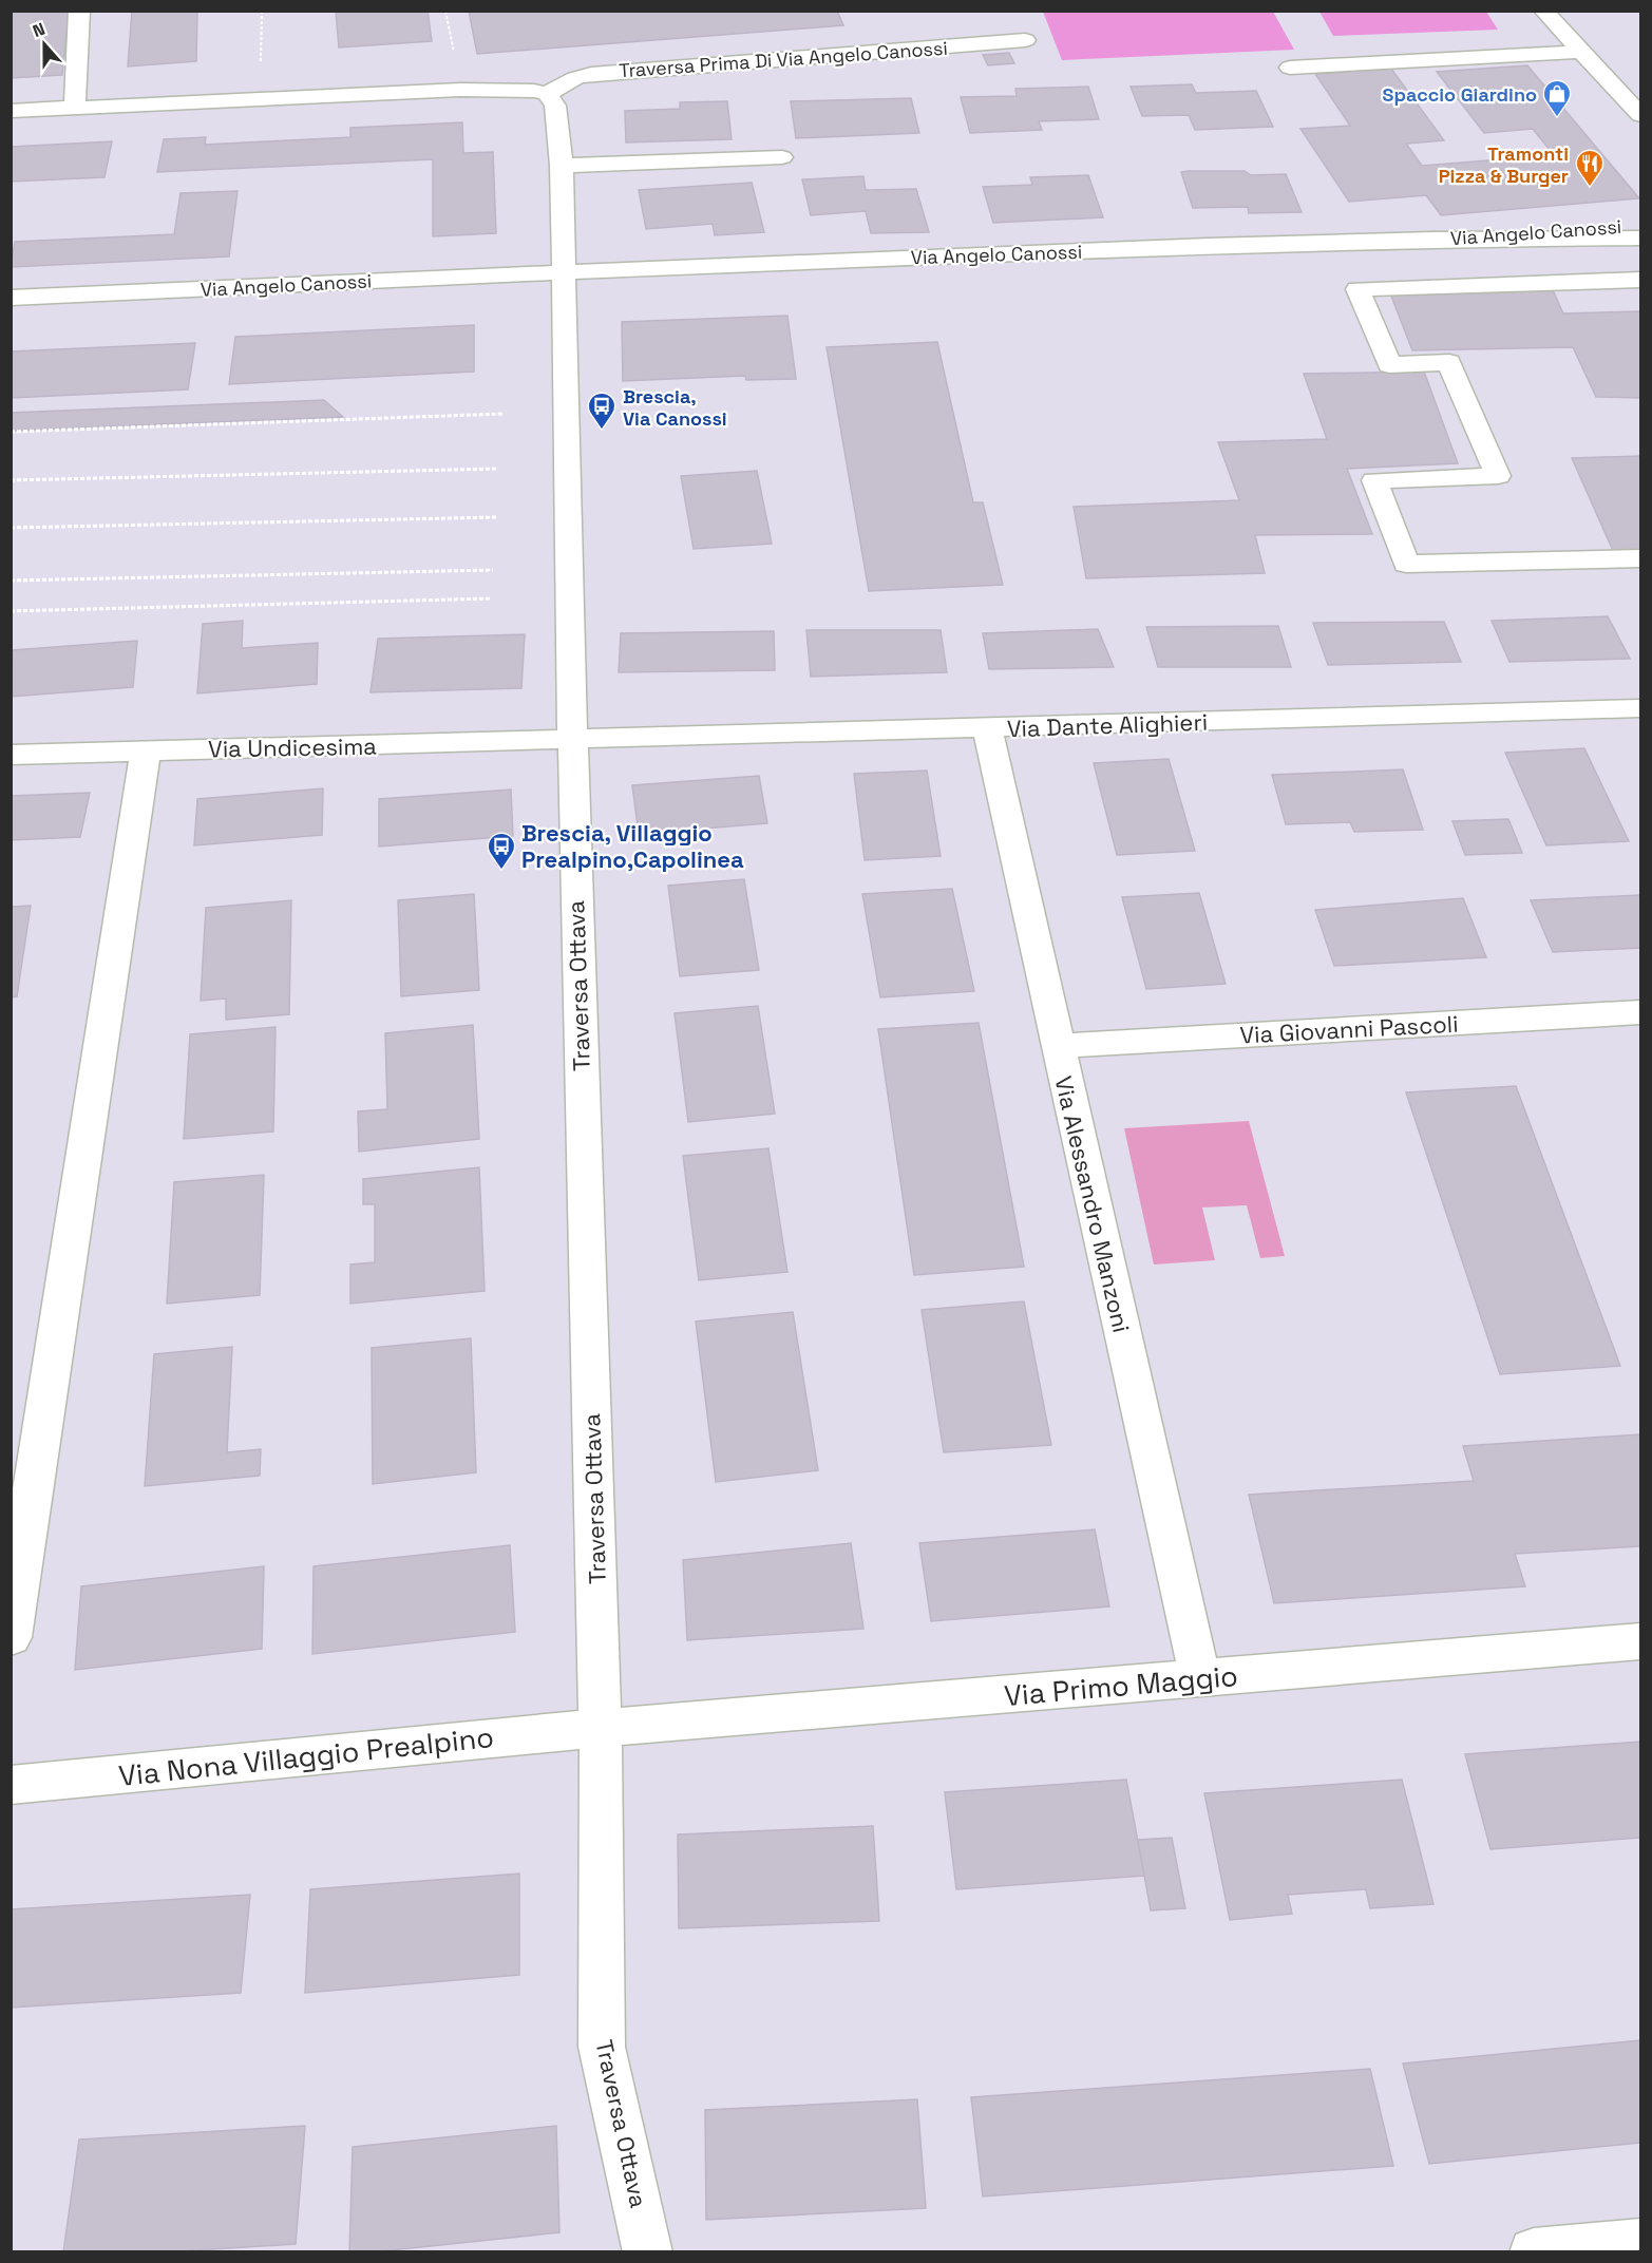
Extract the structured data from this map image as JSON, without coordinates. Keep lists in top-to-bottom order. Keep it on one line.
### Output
{"streets":{"street":["Traversa Prima Di Via Angelo Canossi","Via Angelo Canossi","Via Dante Alighieri","Via Undicesima","Traversa Ottava","Via Giovanni Pascoli","Via Alessandro Manzoni","Via Primo Maggio","Via Nona Villaggio Prealpino"]},"crossings":[["Via Dante Alighieri","Via Undicesima"],["Via Dante Alighieri","Traversa Ottava"],["Via Dante Alighieri","Via Alessandro Manzoni"],["Via Undicesima","Traversa Ottava"],["Traversa Ottava","Via Primo Maggio"],["Traversa Ottava","Via Nona Villaggio Prealpino"],["Via Giovanni Pascoli","Via Alessandro Manzoni"],["Via Alessandro Manzoni","Via Primo Maggio"],["Via Primo Maggio","Via Nona Villaggio Prealpino"]],"places":{"shop":["Spaccio Giardino"],"restaurant":["Tramonti Pizza & Burger"],"bus stop":["Brescia, Via Canossi","Brescia, Villaggio Prealpino,Capolinea"]},"north":"top"}
